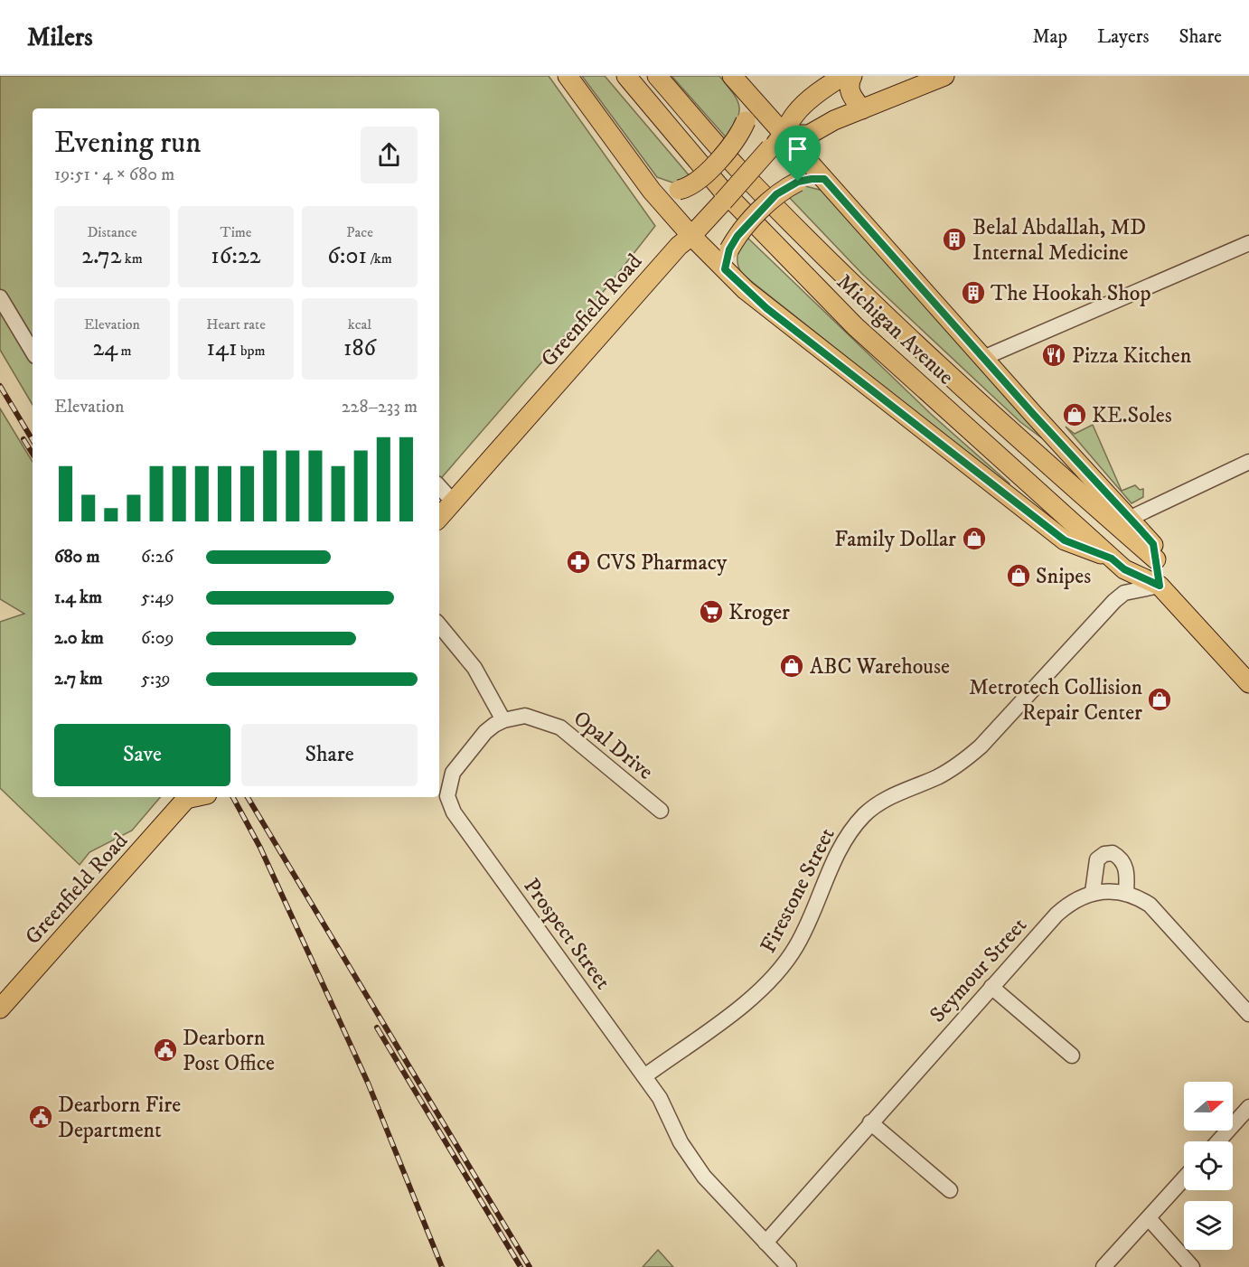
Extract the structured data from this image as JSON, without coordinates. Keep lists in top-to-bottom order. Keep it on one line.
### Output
{"streets":{"main road":["Greenfield Road","Michigan Avenue"],"street":["Opal Drive","Firestone Street","Prospect Street","Seymour Street"]},"crossings":[["Michigan Avenue","Firestone Street"],["Opal Drive","Prospect Street"],["Firestone Street","Prospect Street"],["Prospect Street","Seymour Street"]],"places":{"building":["Belal Abdallah, MD Internal Medicine","The Hookah Shop"],"restaurant":["Pizza Kitchen"],"shop":["KE.Soles","Family Dollar","Snipes","ABC Warehouse","Metrotech Collision Repair Center"],"pharmacy":["CVS Pharmacy"],"supermarket":["Kroger"],"public building":["Dearborn Post Office","Dearborn Fire Department"]},"north":"right","page":{"header":"Milers","nav":["Map","Layers","Share"],"heading":["Evening run","19:51 · 4 × 680 m"],"stats":[["Distance","2.72 km"],["Time","16:22"],["Pace","6:01 /km"],["Elevation","24 m"],["Heart rate","141 bpm"],["kcal","186"]],"chart":["Elevation","228–233 m"],"list":[{"name":"680 m","note":"6:26"},{"name":"1.4 km","note":"5:49"},{"name":"2.0 km","note":"6:09"},{"name":"2.7 km","note":"5:39"}],"buttons":["Save","Share"]}}
